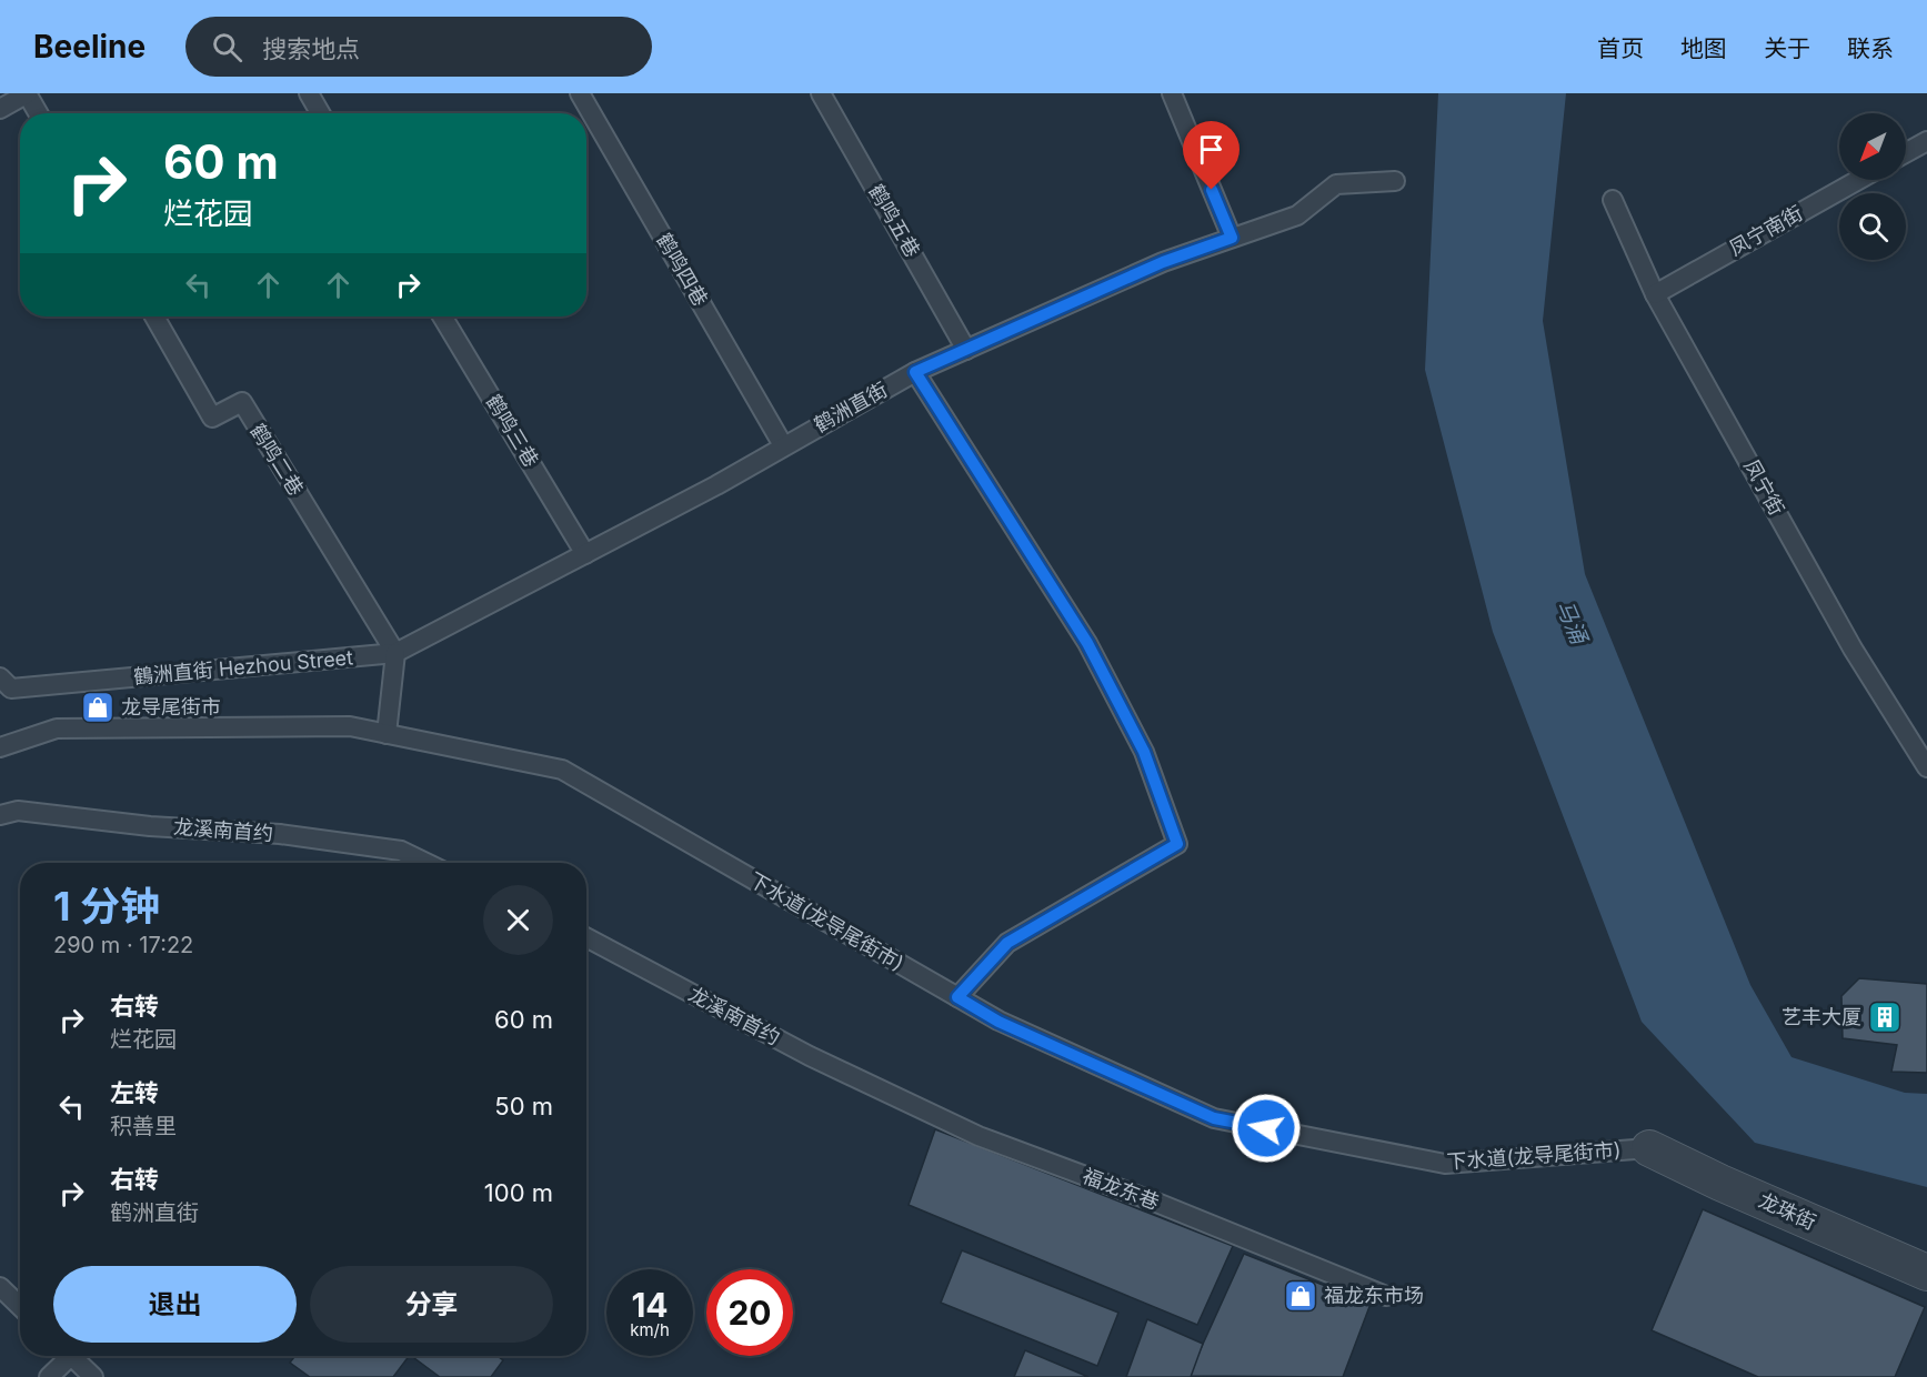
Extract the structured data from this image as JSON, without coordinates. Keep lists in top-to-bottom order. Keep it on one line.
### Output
{"streets":{"street":["龙珠街"],"lane":["鹤鸣五巷","凤宁南街","鹤鸣四巷","鹤洲直街","鹤鸣三巷","鹤鸣二巷","凤宁街","鶴洲直街 Hezhou Street","龙溪南首约","下水道(龙导尾街市)","福龙东巷"]},"crossings":[["鹤鸣五巷","鹤洲直街"],["凤宁南街","凤宁街"],["鹤鸣四巷","鹤洲直街"],["鹤洲直街","鹤鸣三巷"],["鹤洲直街","鹤鸣二巷"],["鹤洲直街","鶴洲直街 Hezhou Street"],["鹤鸣二巷","鶴洲直街 Hezhou Street"],["龙溪南首约","福龙东巷"],["下水道(龙导尾街市)","龙珠街"]],"water":["马涌"],"places":{"shop":["龙导尾街市","福龙东市场"],"building":["艺丰大厦"]},"north":"bottom left","page":{"header":"Beeline","search":"搜索地点","nav":["首页","地图","关于","联系"],"turn":["60 m","烂花园"],"heading":["1 分钟","290 m · 17:22"],"list":[{"name":"右转","note":"烂花园","value":"60 m"},{"name":"左转","note":"积善里","value":"50 m"},{"name":"右转","note":"鹤洲直街","value":"100 m"}],"buttons":["退出","分享"],"speed":"14 km/h","limit":"20"}}
